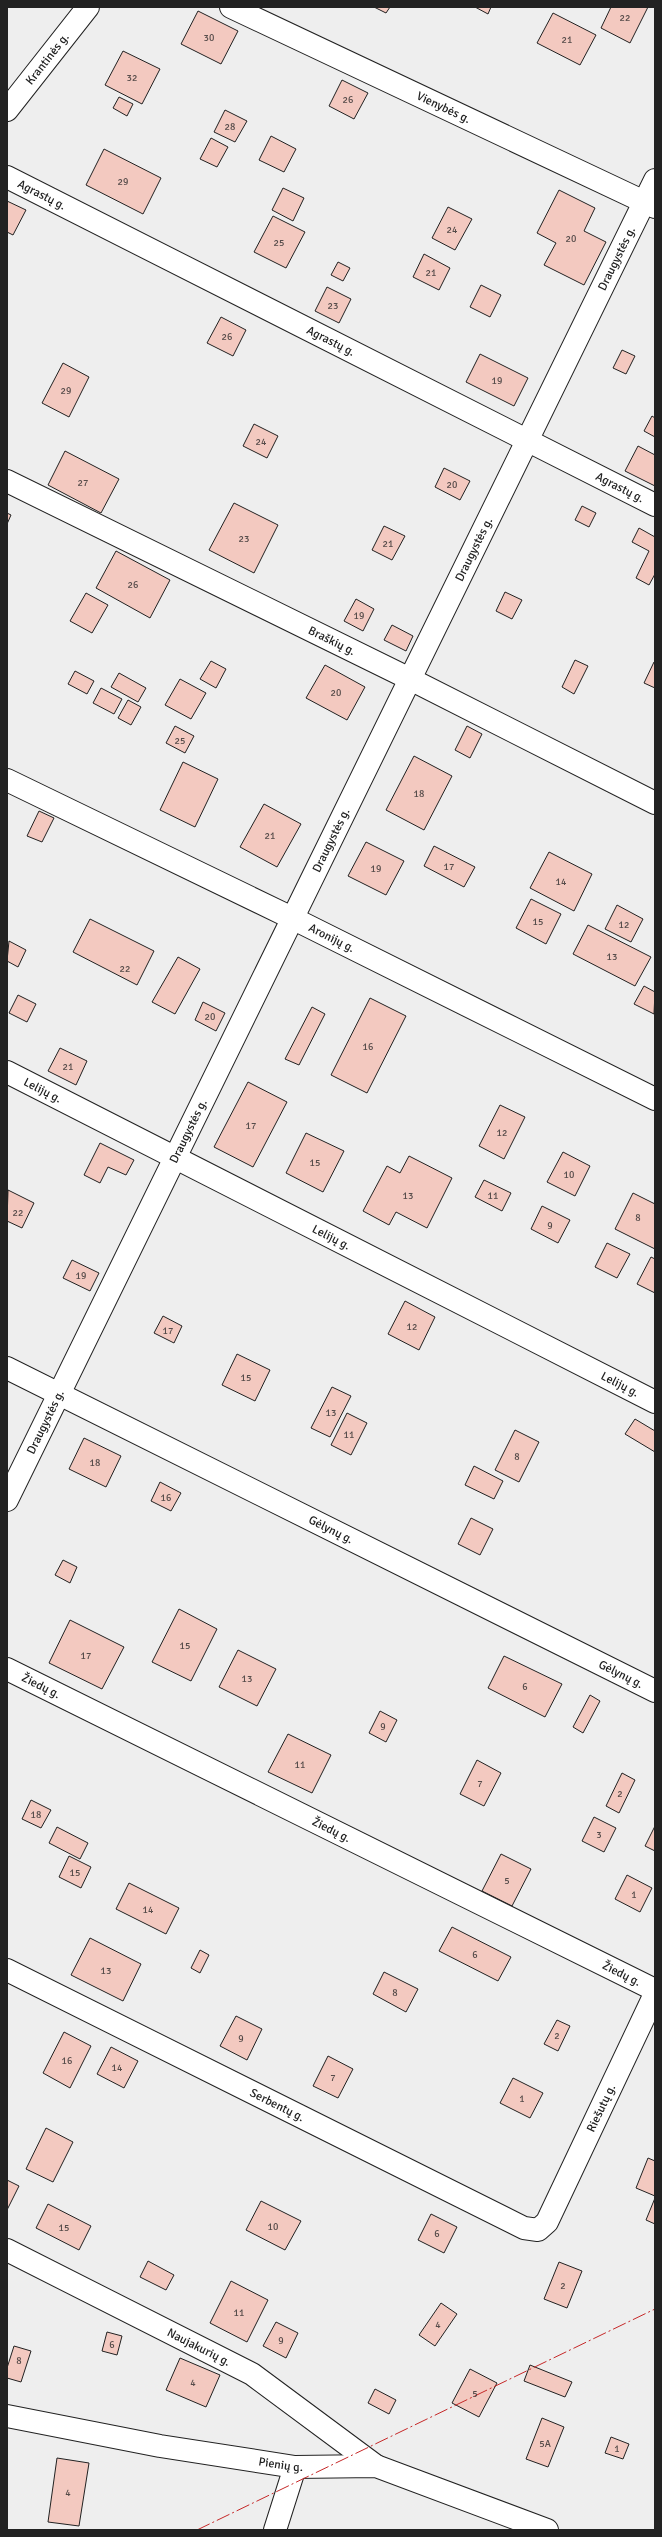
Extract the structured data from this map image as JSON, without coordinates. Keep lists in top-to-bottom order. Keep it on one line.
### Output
{"streets":{"street":["Krantinės g.","Vienybės g.","Agrastų g.","Draugystės g.","Braškių g.","Aronijų g.","Lelijų g.","Gėlynų g.","Žiedų g.","Serbentų g.","Riešutų g.","Naujakurių g.","Pienių g."]},"crossings":[["Vienybės g.","Draugystės g."],["Agrastų g.","Draugystės g."],["Draugystės g.","Braškių g."],["Draugystės g.","Aronijų g."],["Draugystės g.","Lelijų g."],["Draugystės g.","Gėlynų g."],["Serbentų g.","Riešutų g."],["Naujakurių g.","Pienių g."]],"house_numbers":["22","30","21","32","26","28","29","24","20","25","21","23","26","19","29","24","27","20","23","21","26","19","20","25","18","21","17","19","14","15","12","13","22","20","16","21","17","12","15","10","13","11","22","8","9","19","12","17","15","13","11","8","18","16","15","17","13","6","9","11","7","2","18","3","15","5","1","14","6","13","8","2","9","16","14","7","1","10","15","6","2","11","4","9","6","8","4","5","5A","1","4"]}
